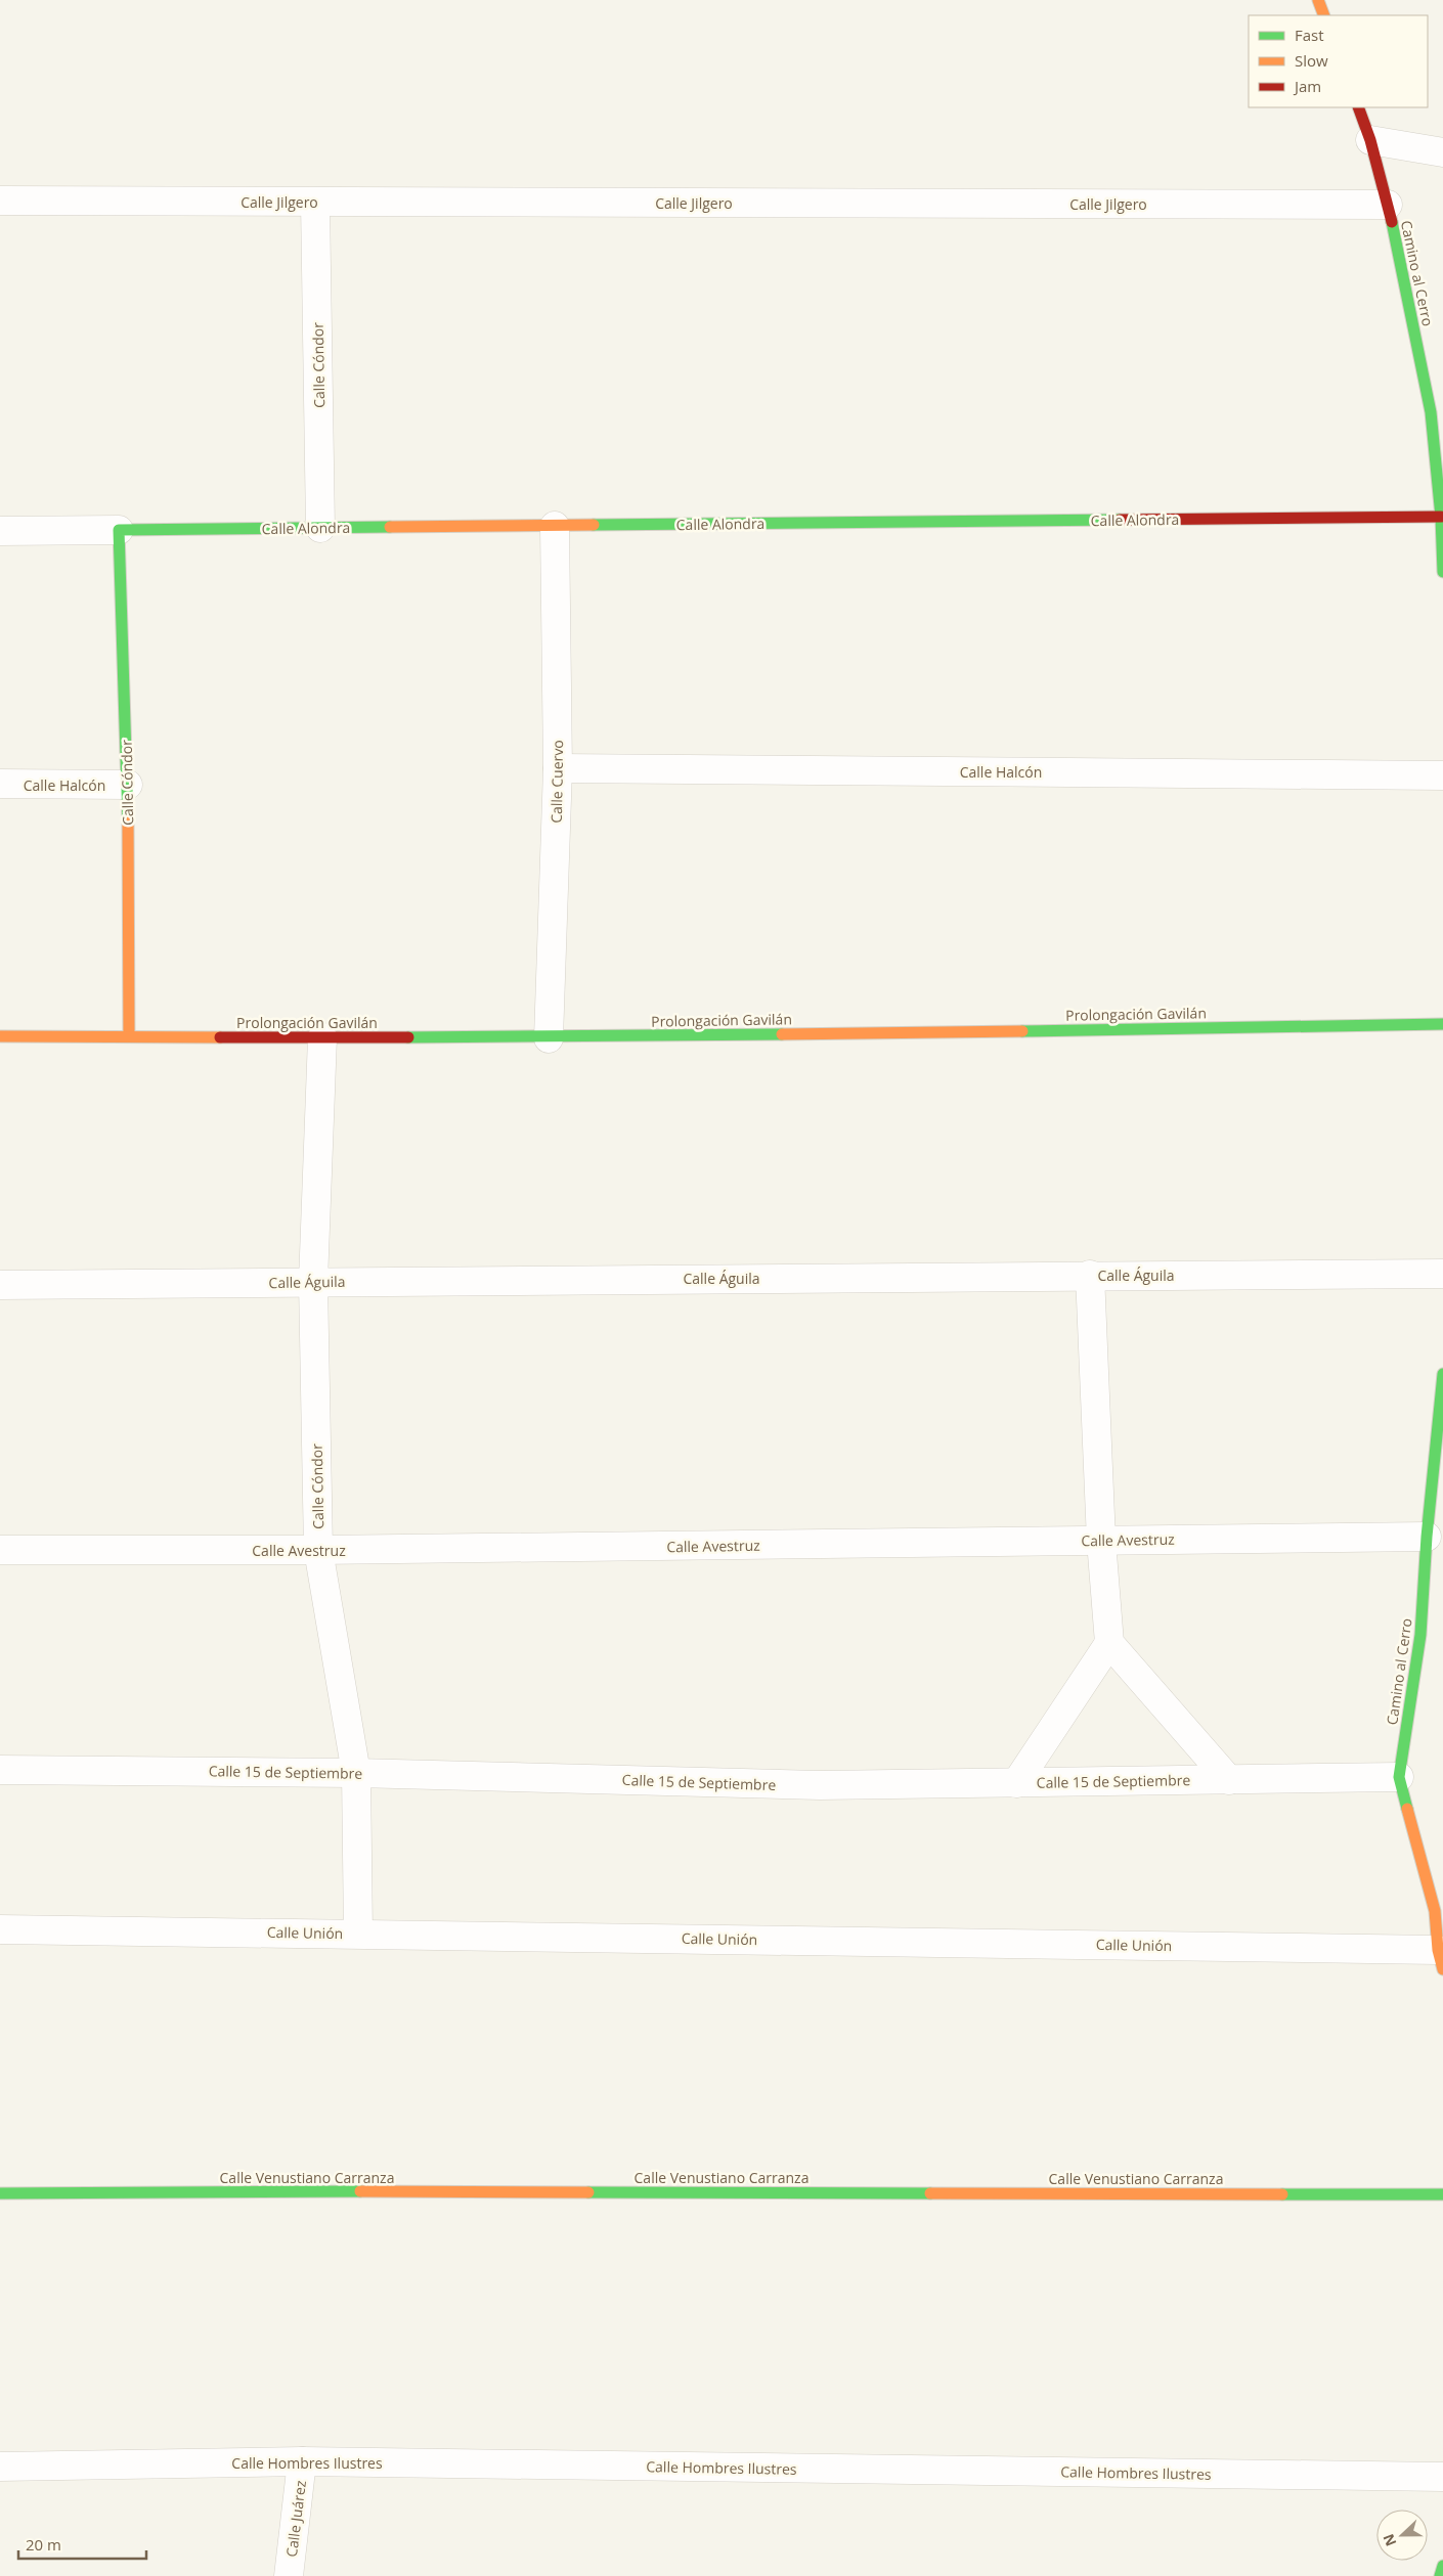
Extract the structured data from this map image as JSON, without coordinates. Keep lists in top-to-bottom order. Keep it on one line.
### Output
{"streets":{"main road":["Camino al Cerro","Calle Cóndor","Calle Alondra","Prolongación Gavilán","Calle Venustiano Carranza"],"street":["Calle Jilgero","Calle Halcón","Calle Cuervo","Calle Águila","Calle Avestruz","Calle 15 de Septiembre","Calle Unión","Calle Hombres Ilustres","Calle Juárez"]},"crossings":[["Calle Jilgero","Camino al Cerro"],["Calle Jilgero","Calle Cóndor"],["Camino al Cerro","Calle Alondra"],["Camino al Cerro","Calle Avestruz"],["Camino al Cerro","Calle 15 de Septiembre"],["Camino al Cerro","Calle Unión"],["Calle Cóndor","Calle Alondra"],["Calle Cóndor","Calle Halcón"],["Calle Cóndor","Prolongación Gavilán"],["Calle Cóndor","Calle Águila"],["Calle Cóndor","Calle Avestruz"],["Calle Cóndor","Calle 15 de Septiembre"],["Calle Cóndor","Calle Unión"],["Calle Alondra","Calle Cuervo"],["Calle Halcón","Calle Cuervo"],["Calle Cuervo","Prolongación Gavilán"],["Calle Hombres Ilustres","Calle Juárez"]],"legend":["Fast","Slow","Jam"],"scale_bar":"20 m","north":"left"}
